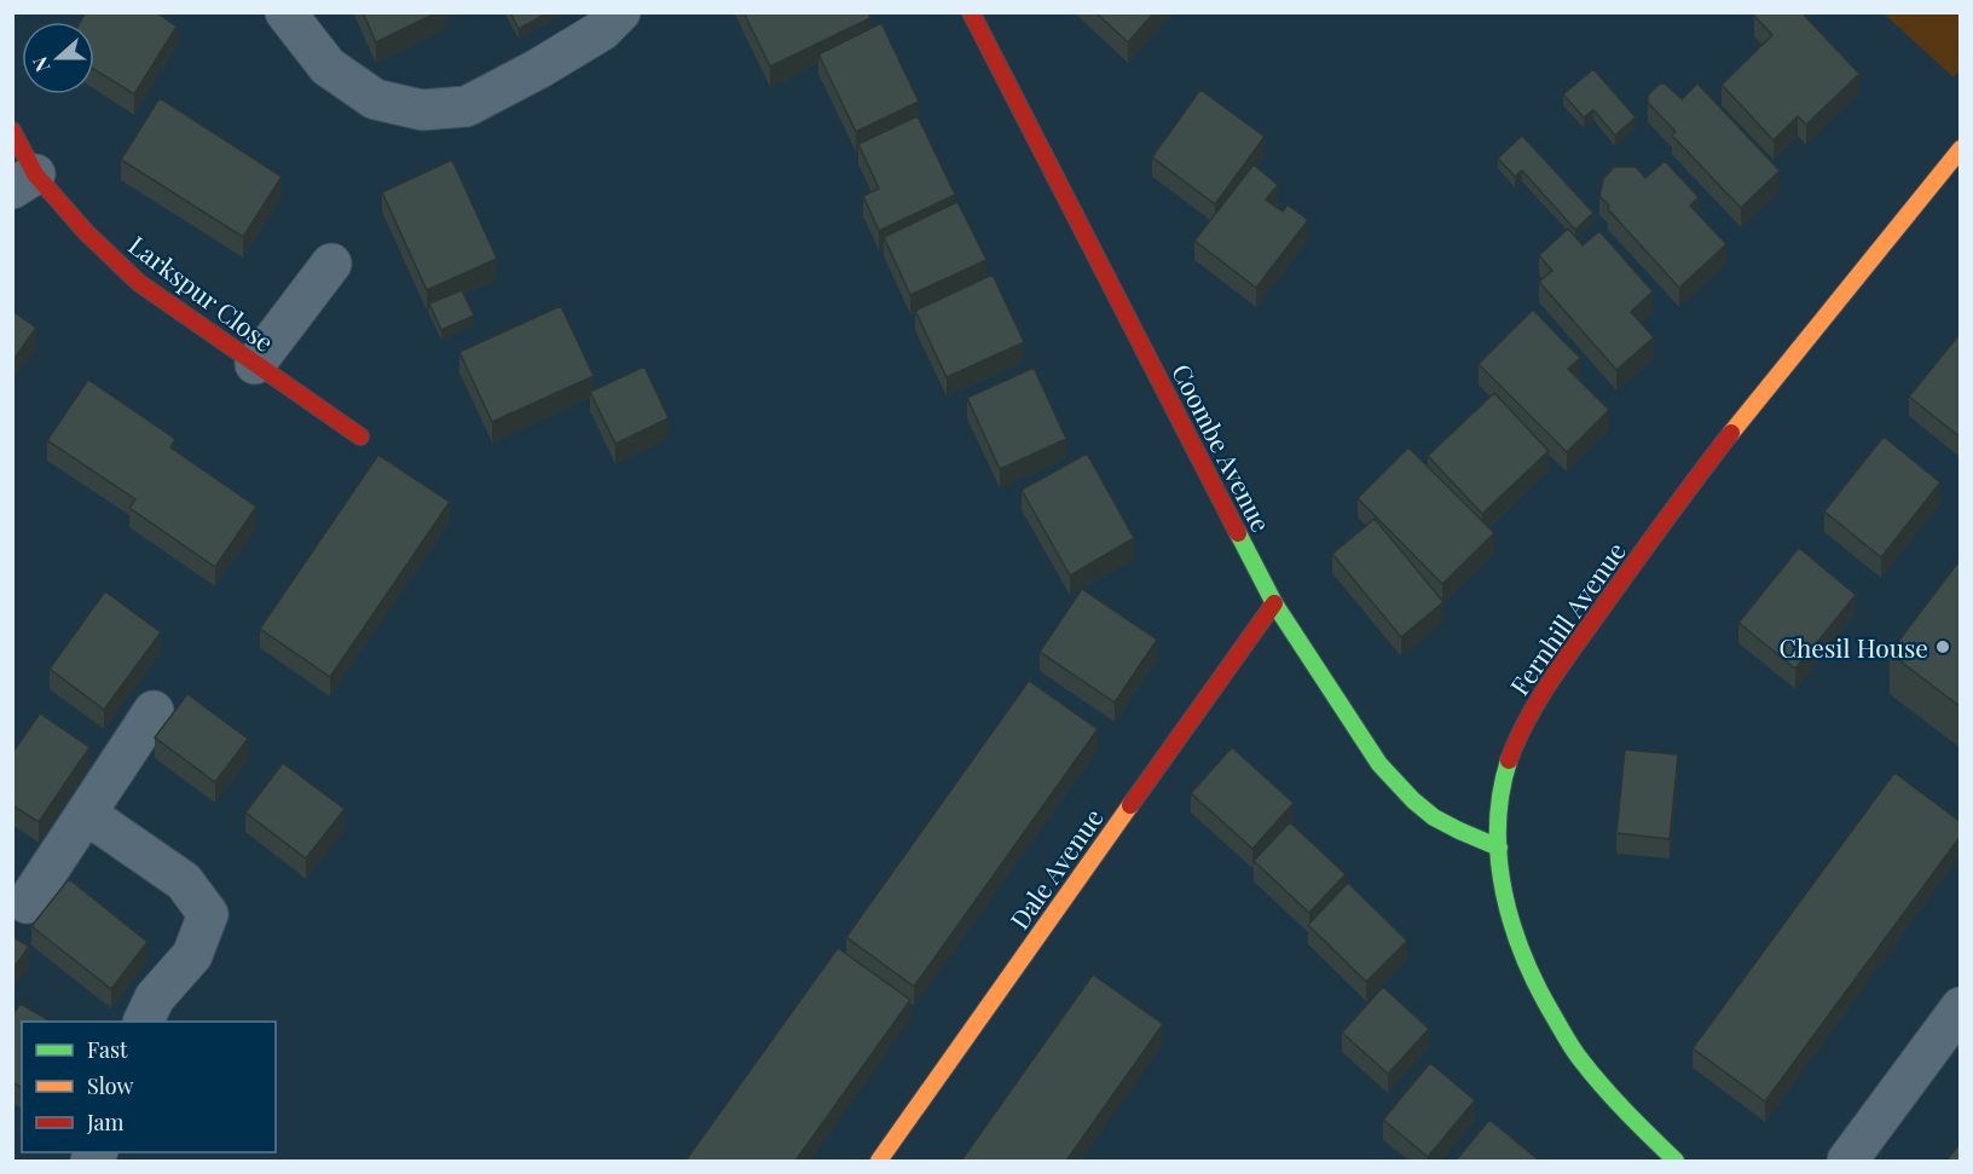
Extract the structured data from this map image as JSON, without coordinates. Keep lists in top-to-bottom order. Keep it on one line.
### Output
{"streets":{"street":["Larkspur Close","Coombe Avenue","Fernhill Avenue","Dale Avenue"]},"crossings":[["Coombe Avenue","Fernhill Avenue"],["Coombe Avenue","Dale Avenue"]],"places":["Chesil House"],"legend":["Fast","Slow","Jam"],"north":"left"}
